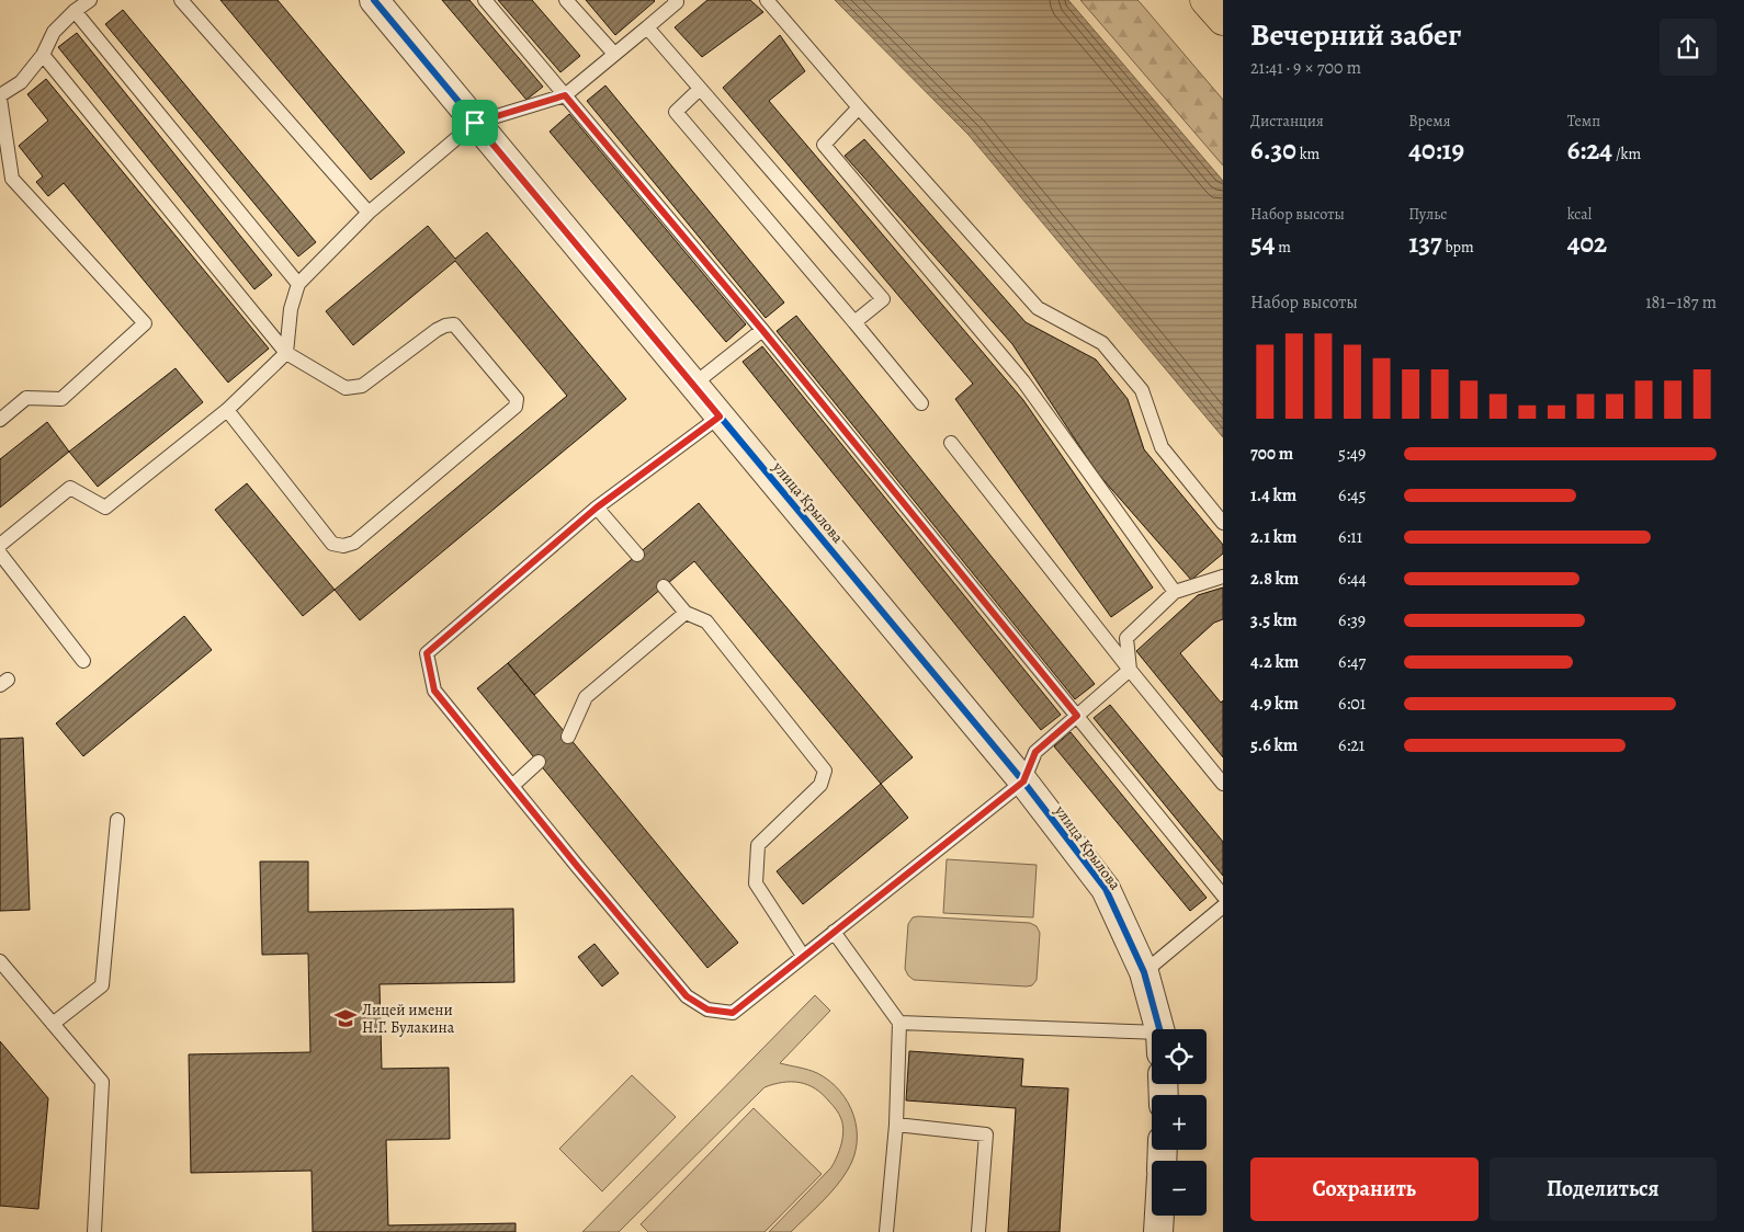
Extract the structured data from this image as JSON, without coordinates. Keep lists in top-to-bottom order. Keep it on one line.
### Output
{"streets":{"street":["улица Крылова"]},"places":{"school or university":["Лицей имени Н.Г. Булакина"]},"page":{"heading":["Вечерний забег","21:41 · 9 × 700 m"],"stats":[["Дистанция","6.30 km"],["Время","40:19"],["Темп","6:24 /km"],["Набор высоты","54 m"],["Пульс","137 bpm"],["kcal","402"]],"chart":["Набор высоты","181–187 m"],"list":[{"name":"700 m","note":"5:49"},{"name":"1.4 km","note":"6:45"},{"name":"2.1 km","note":"6:11"},{"name":"2.8 km","note":"6:44"},{"name":"3.5 km","note":"6:39"},{"name":"4.2 km","note":"6:47"},{"name":"4.9 km","note":"6:01"},{"name":"5.6 km","note":"6:21"}],"map_buttons":["+","−"],"buttons":["Сохранить","Поделиться"]}}
